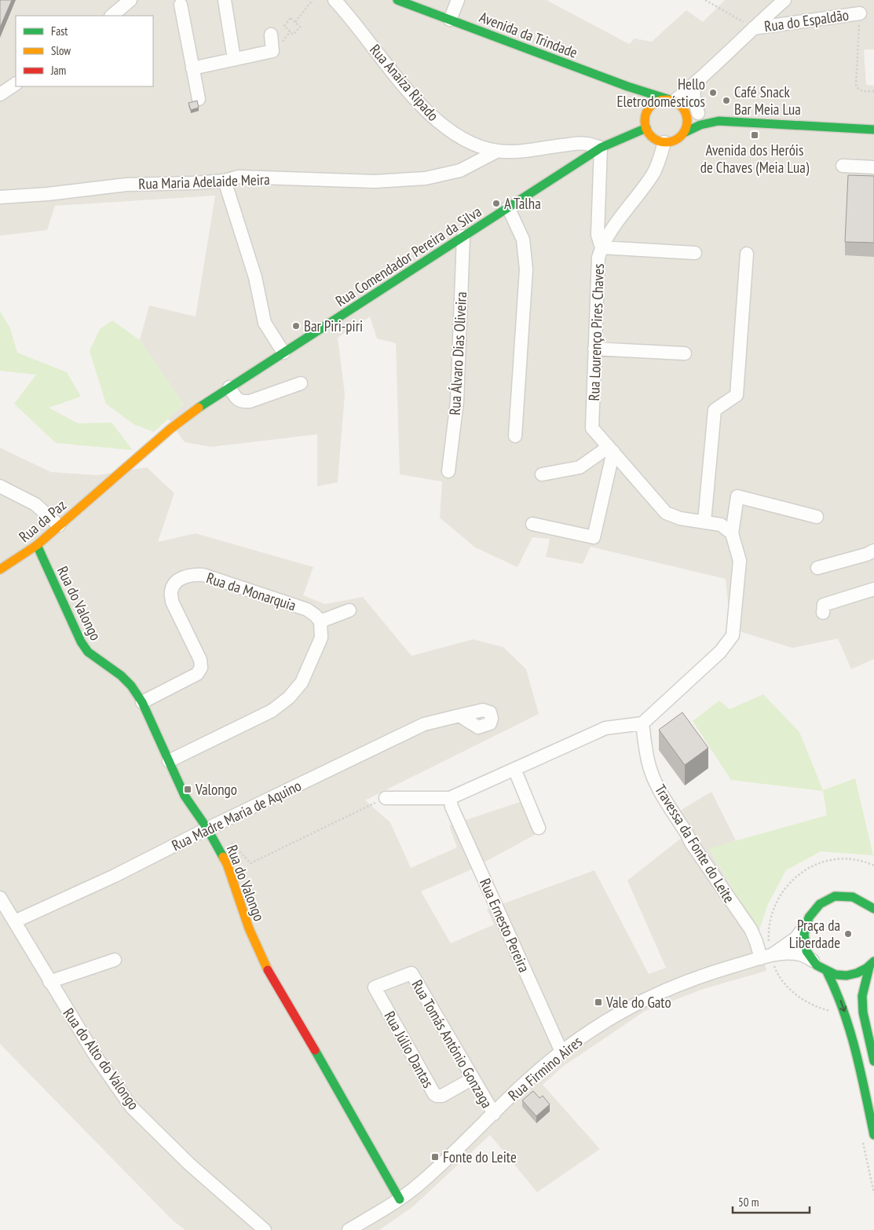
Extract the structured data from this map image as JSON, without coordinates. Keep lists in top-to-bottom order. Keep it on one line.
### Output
{"streets":{"main road":["Avenida da Trindade","Rua Comendador Pereira da Silva","Rua da Paz","Rua do Valongo"],"street":["Rua do Espaldão","Rua Anaíza Ripado","Rua Maria Adelaide Meira","Rua Lourenço Pires Chaves","Rua Álvaro Dias Oliveira","Rua da Monarquia","Rua Madre Maria de Aquino","Travessa da Fonte do Leite","Rua Ernesto Pereira","Rua Tomás António Gonzaga","Rua Júlio Dantas","Rua do Alto do Valongo","Rua Firmino Aires"]},"crossings":[["Avenida da Trindade","Rua Comendador Pereira da Silva"],["Avenida da Trindade","Rua Lourenço Pires Chaves"],["Rua Anaíza Ripado","Rua Maria Adelaide Meira"],["Rua Anaíza Ripado","Rua Comendador Pereira da Silva"],["Rua Comendador Pereira da Silva","Rua Lourenço Pires Chaves"],["Rua Comendador Pereira da Silva","Rua Álvaro Dias Oliveira"],["Rua Comendador Pereira da Silva","Rua da Paz"],["Rua da Paz","Rua do Valongo"],["Rua da Monarquia","Rua do Valongo"],["Rua do Valongo","Rua Madre Maria de Aquino"],["Rua do Valongo","Rua Firmino Aires"],["Rua Madre Maria de Aquino","Rua do Alto do Valongo"],["Travessa da Fonte do Leite","Rua Firmino Aires"],["Rua Ernesto Pereira","Rua Firmino Aires"],["Rua Tomás António Gonzaga","Rua Júlio Dantas"],["Rua Tomás António Gonzaga","Rua Firmino Aires"]],"places":{"other":["Hello Eletrodomésticos","Café Snack Bar Meia Lua","A Talha","Bar Piri-piri","Praça da Liberdade"],"transit":["Avenida dos Heróis de Chaves (Meia Lua)","Valongo","Vale do Gato","Fonte do Leite"]},"legend":["Fast","Slow","Jam"],"scale_bar":"50 m"}
